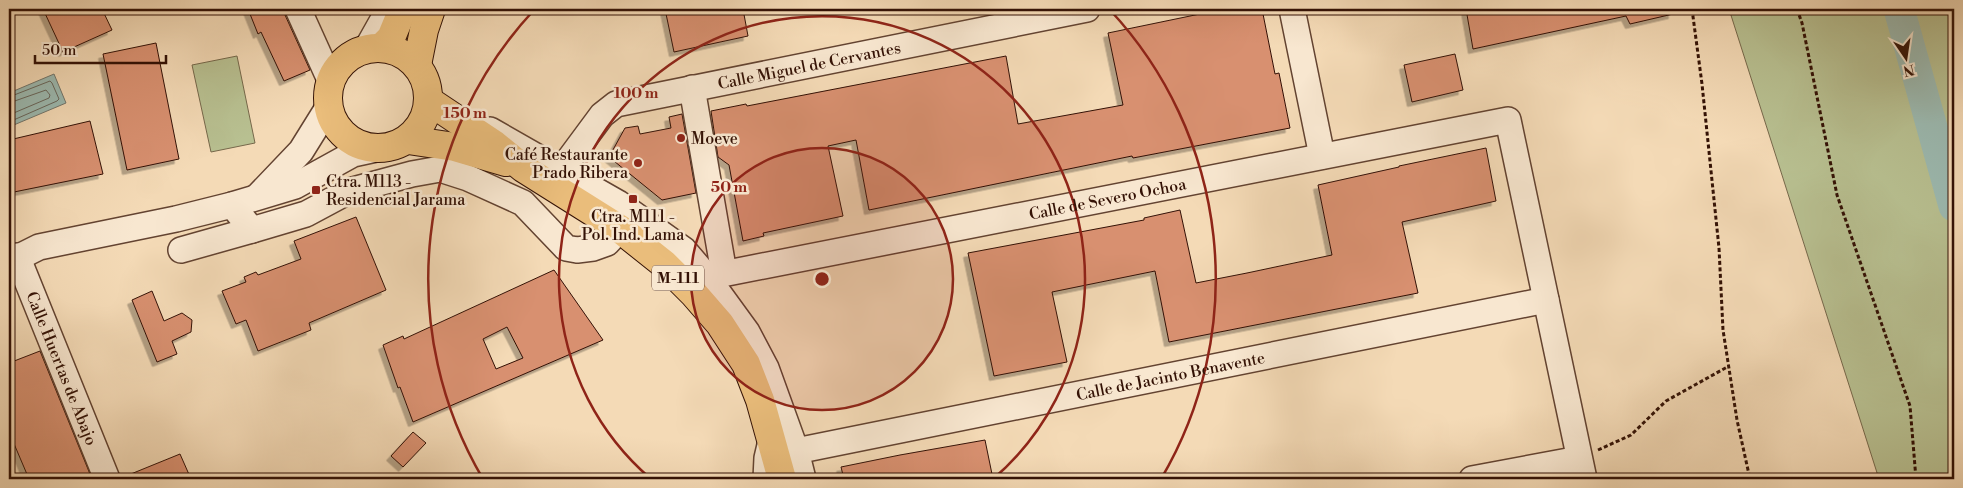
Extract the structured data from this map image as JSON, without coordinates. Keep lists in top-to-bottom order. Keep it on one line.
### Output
{"streets":{"main road":["M-111"],"street":["Calle Miguel de Cervantes","Calle de Severo Ochoa","Calle Huertas de Abajo","Calle de Jacinto Benavente"]},"crossings":[["Calle de Severo Ochoa","Calle de Jacinto Benavente"]],"places":{"other":["Moeve","Café Restaurante Prado Ribera"],"transit":["Ctra. M113 - Residencial Jarama","Ctra. M111 - Pol. Ind. Lama"]},"scale_bar":"50 m","north":"bottom","rings":["100 m","150 m","50 m"]}
